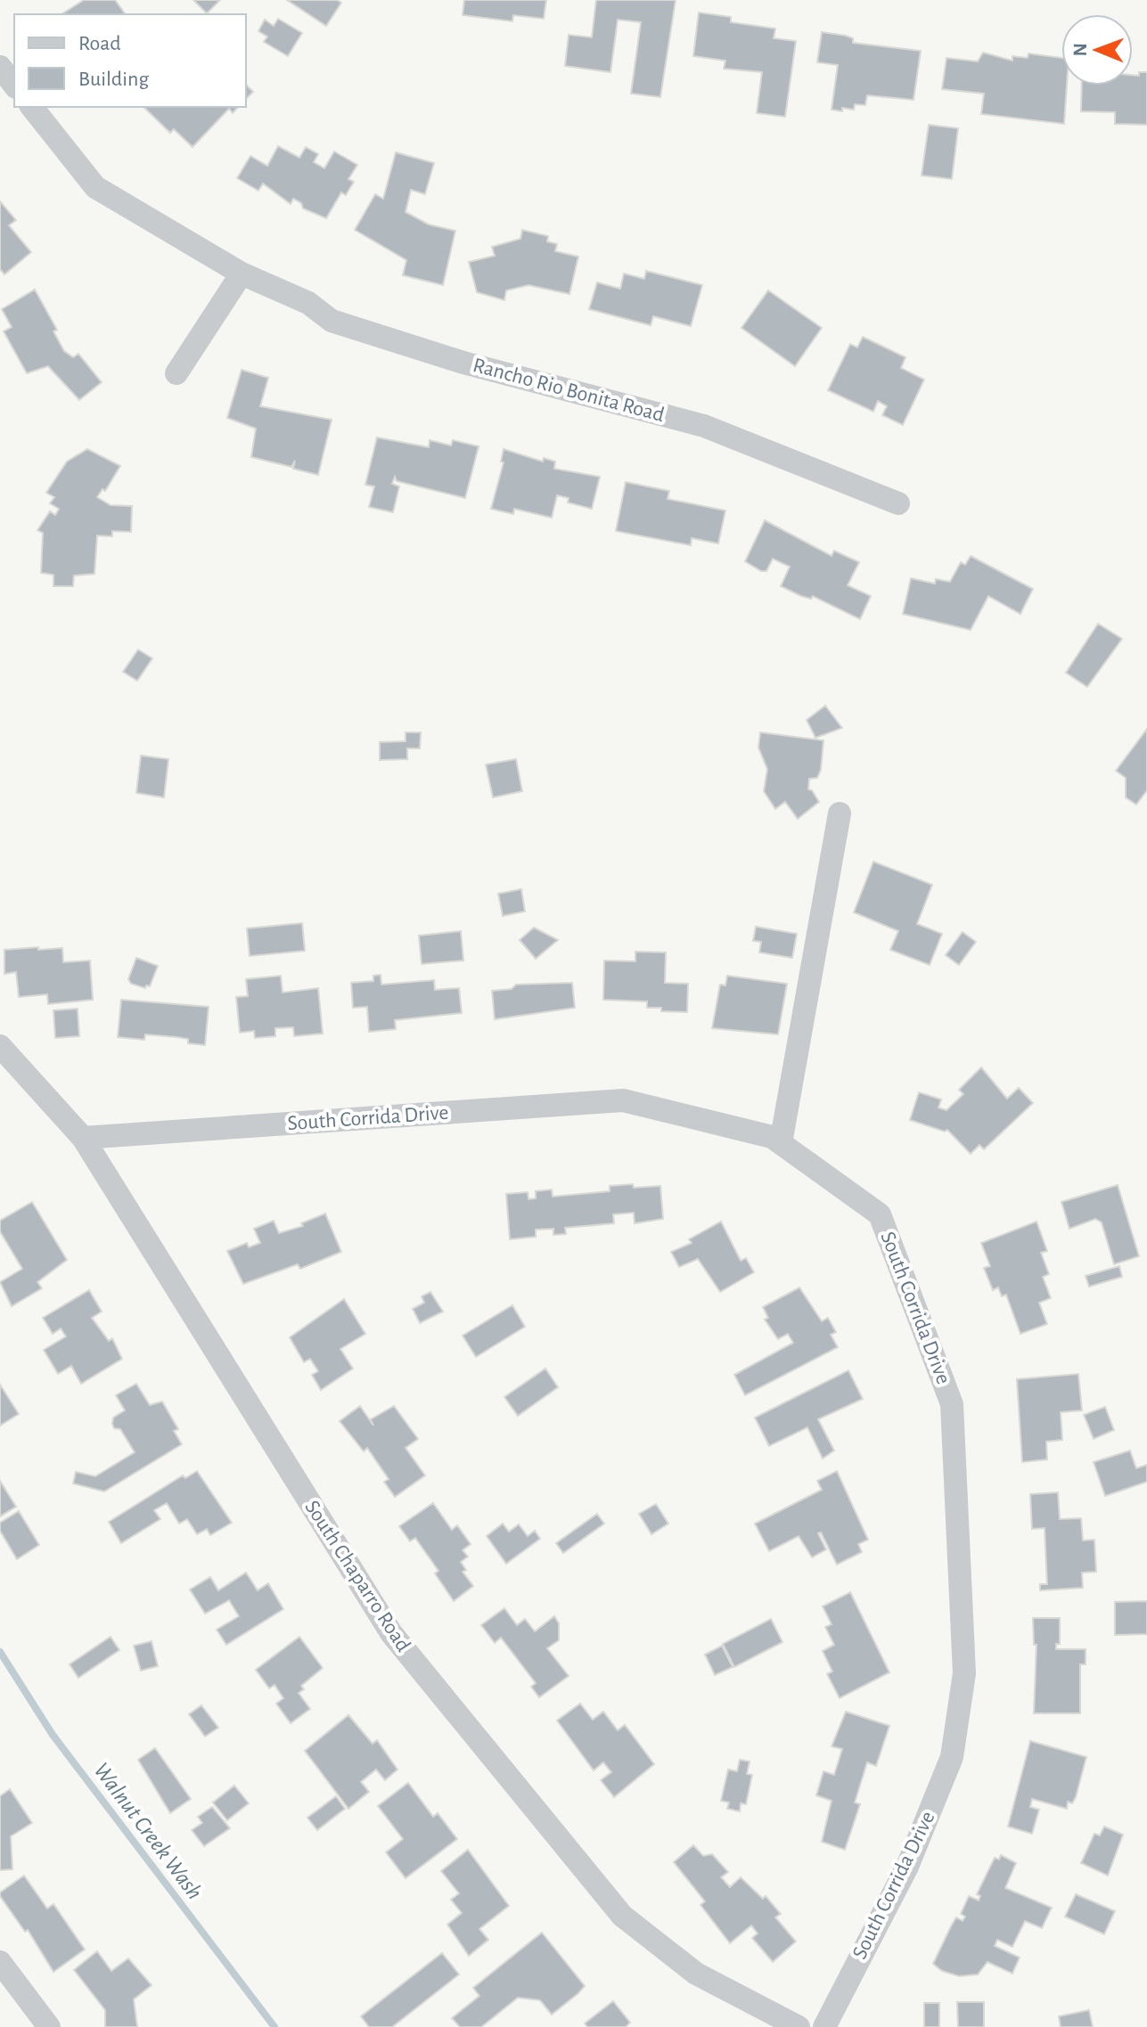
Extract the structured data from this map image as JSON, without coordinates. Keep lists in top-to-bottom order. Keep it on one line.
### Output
{"streets":{"street":["Rancho Rio Bonita Road","South Corrida Drive","South Chaparro Road"]},"crossings":[["South Corrida Drive","South Chaparro Road"]],"water":["Walnut Creek Wash"],"legend":["Road","Building"],"north":"left"}
